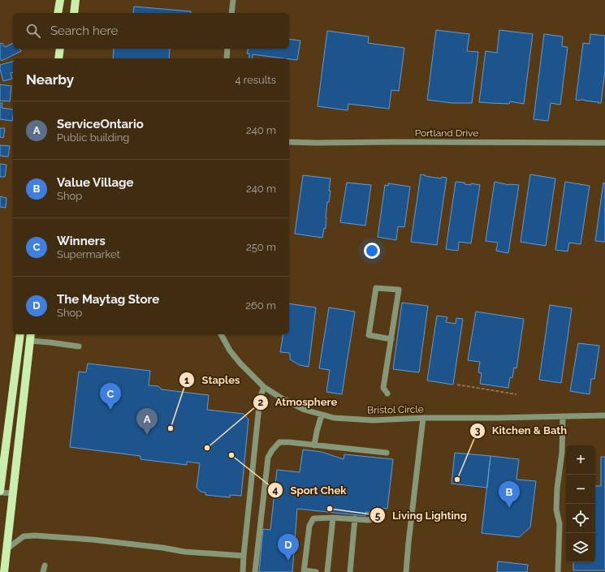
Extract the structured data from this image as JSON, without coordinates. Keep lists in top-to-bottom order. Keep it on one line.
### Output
{"streets":{"street":["Portland Drive","Bristol Circle"]},"places":["Staples","Atmosphere","Sport Chek","Kitchen & Bath","Living Lighting"],"page":{"search":"Search here","heading":["Nearby","4 results"],"list":[{"mark":"A","name":"ServiceOntario","note":"Public building","value":"240 m"},{"mark":"B","name":"Value Village","note":"Shop","value":"240 m"},{"mark":"C","name":"Winners","note":"Supermarket","value":"250 m"},{"mark":"D","name":"The Maytag Store","note":"Shop","value":"260 m"}],"pins":["C","A","B","D"],"map_buttons":["+","−"]}}
